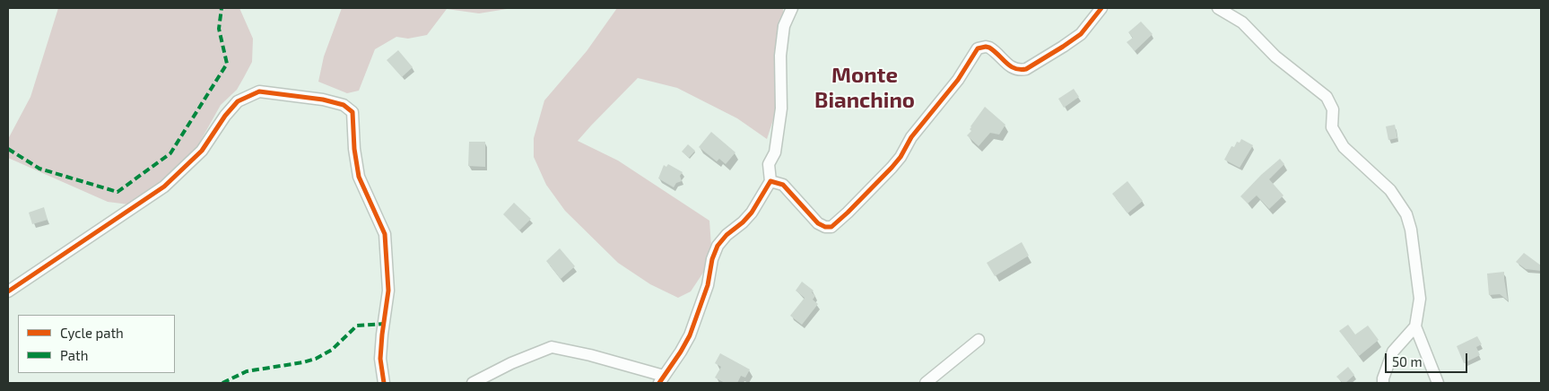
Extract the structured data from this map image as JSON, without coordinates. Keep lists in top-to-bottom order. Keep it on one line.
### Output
{"districts":["Monte Bianchino"],"legend":["Cycle path","Path"],"scale_bar":"50 m"}
